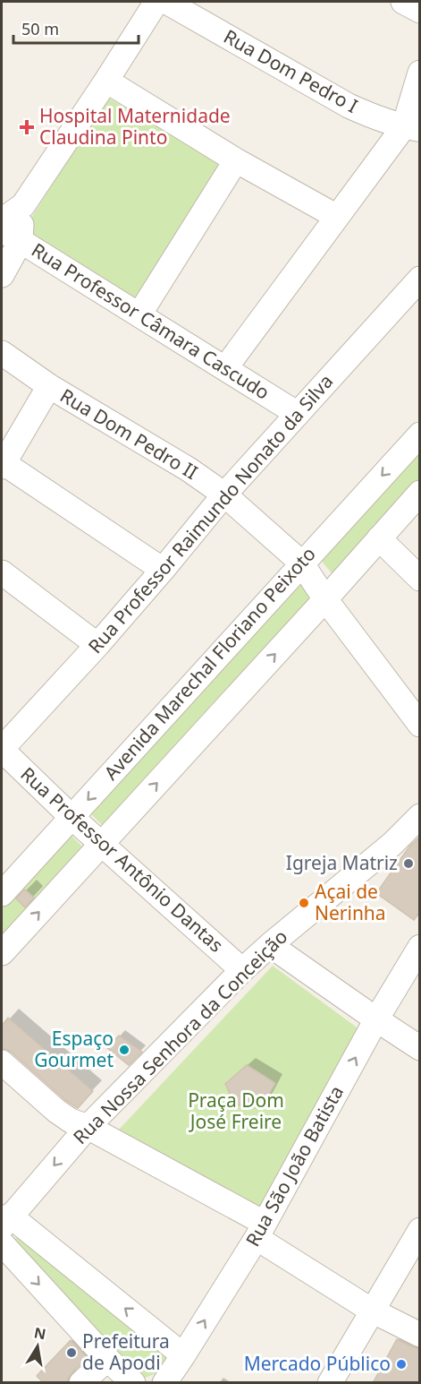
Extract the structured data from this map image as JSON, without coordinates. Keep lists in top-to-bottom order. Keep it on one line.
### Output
{"streets":{"street":["Rua Dom Pedro I","Rua Professor Câmara Cascudo","Rua Dom Pedro II","Rua Professor Raimundo Nonato da Silva","Avenida Marechal Floriano Peixoto","Rua Professor Antônio Dantas","Rua Nossa Senhora da Conceição","Rua São João Batista"]},"crossings":[["Rua Professor Câmara Cascudo","Rua Professor Raimundo Nonato da Silva"],["Rua Dom Pedro II","Rua Professor Raimundo Nonato da Silva"],["Rua Dom Pedro II","Avenida Marechal Floriano Peixoto"],["Rua Professor Raimundo Nonato da Silva","Rua Professor Antônio Dantas"],["Avenida Marechal Floriano Peixoto","Rua Professor Antônio Dantas"],["Rua Professor Antônio Dantas","Rua Nossa Senhora da Conceição"]],"parks":["Praça Dom José Freire"],"places":{"health":["Hospital Maternidade Claudina Pinto"],"other":["Igreja Matriz","Açai de Nerinha","Espaço Gourmet","Prefeitura de Apodi","Mercado Público"]},"scale_bar":"50 m","north":"top"}
